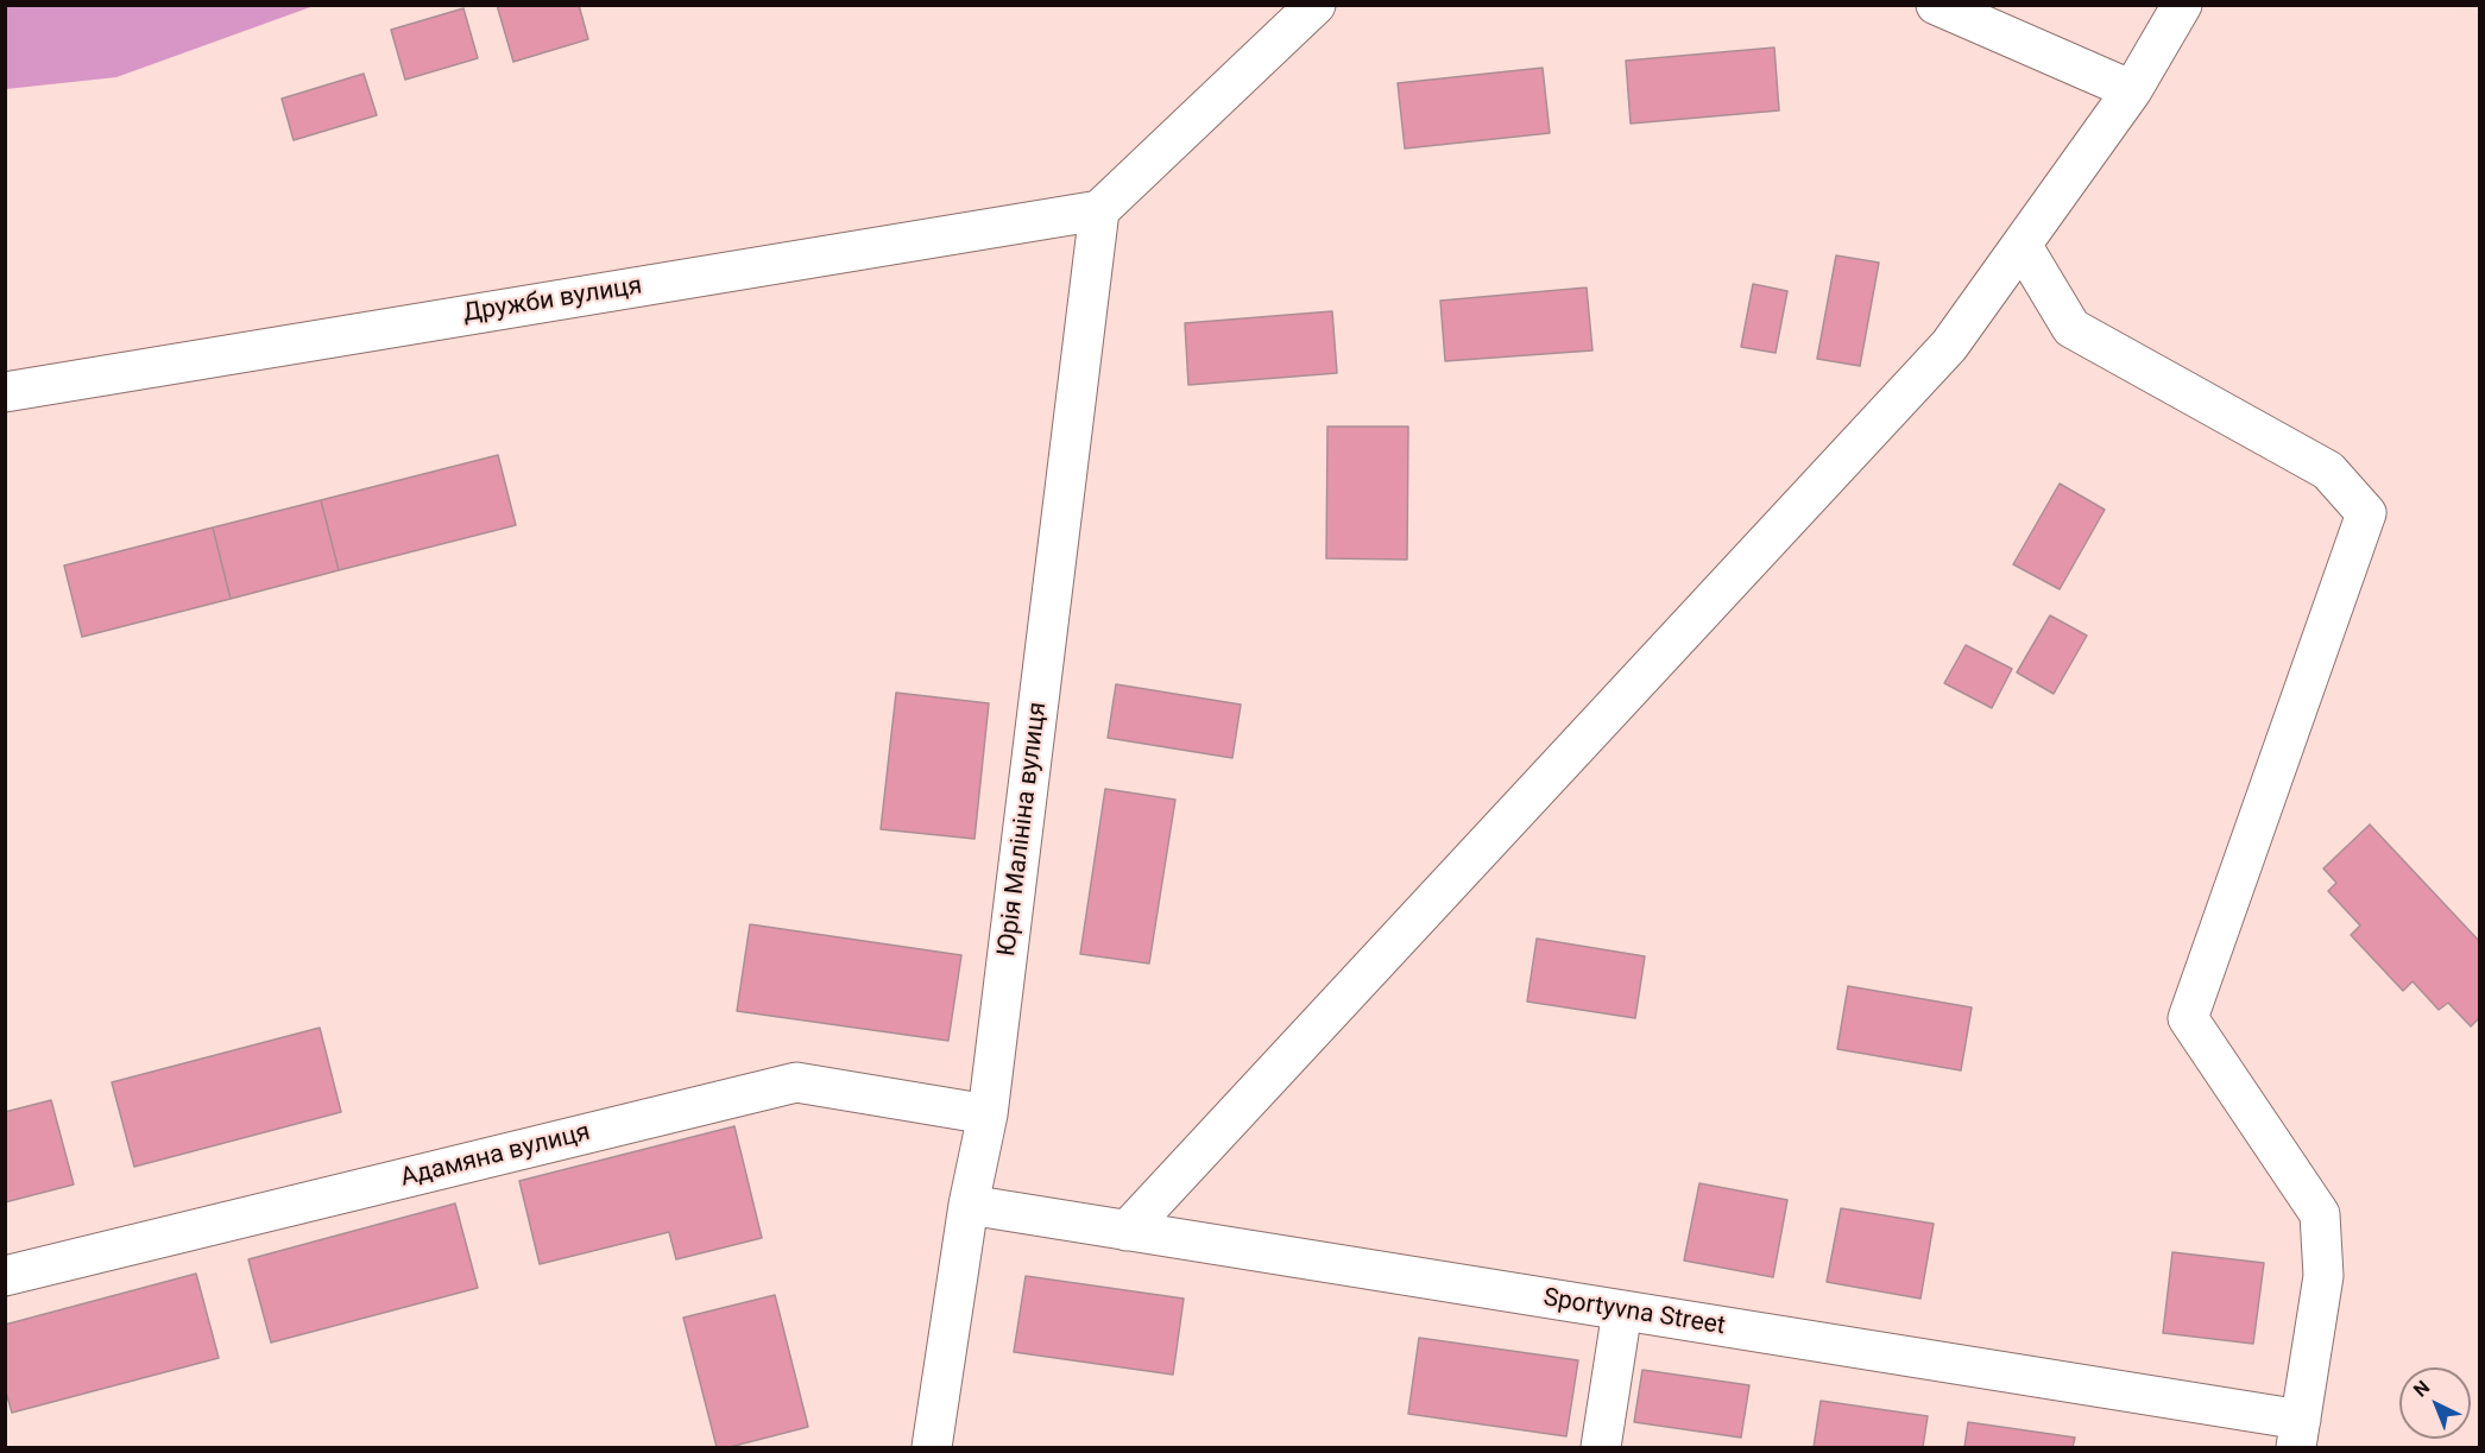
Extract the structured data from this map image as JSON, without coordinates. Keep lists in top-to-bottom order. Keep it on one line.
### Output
{"streets":{"street":["Дружби вулиця","Юрія Малініна вулиця","Адамяна вулиця","Sportyvna Street"]},"crossings":[["Дружби вулиця","Юрія Малініна вулиця"],["Юрія Малініна вулиця","Адамяна вулиця"],["Юрія Малініна вулиця","Sportyvna Street"]],"north":"top left"}
